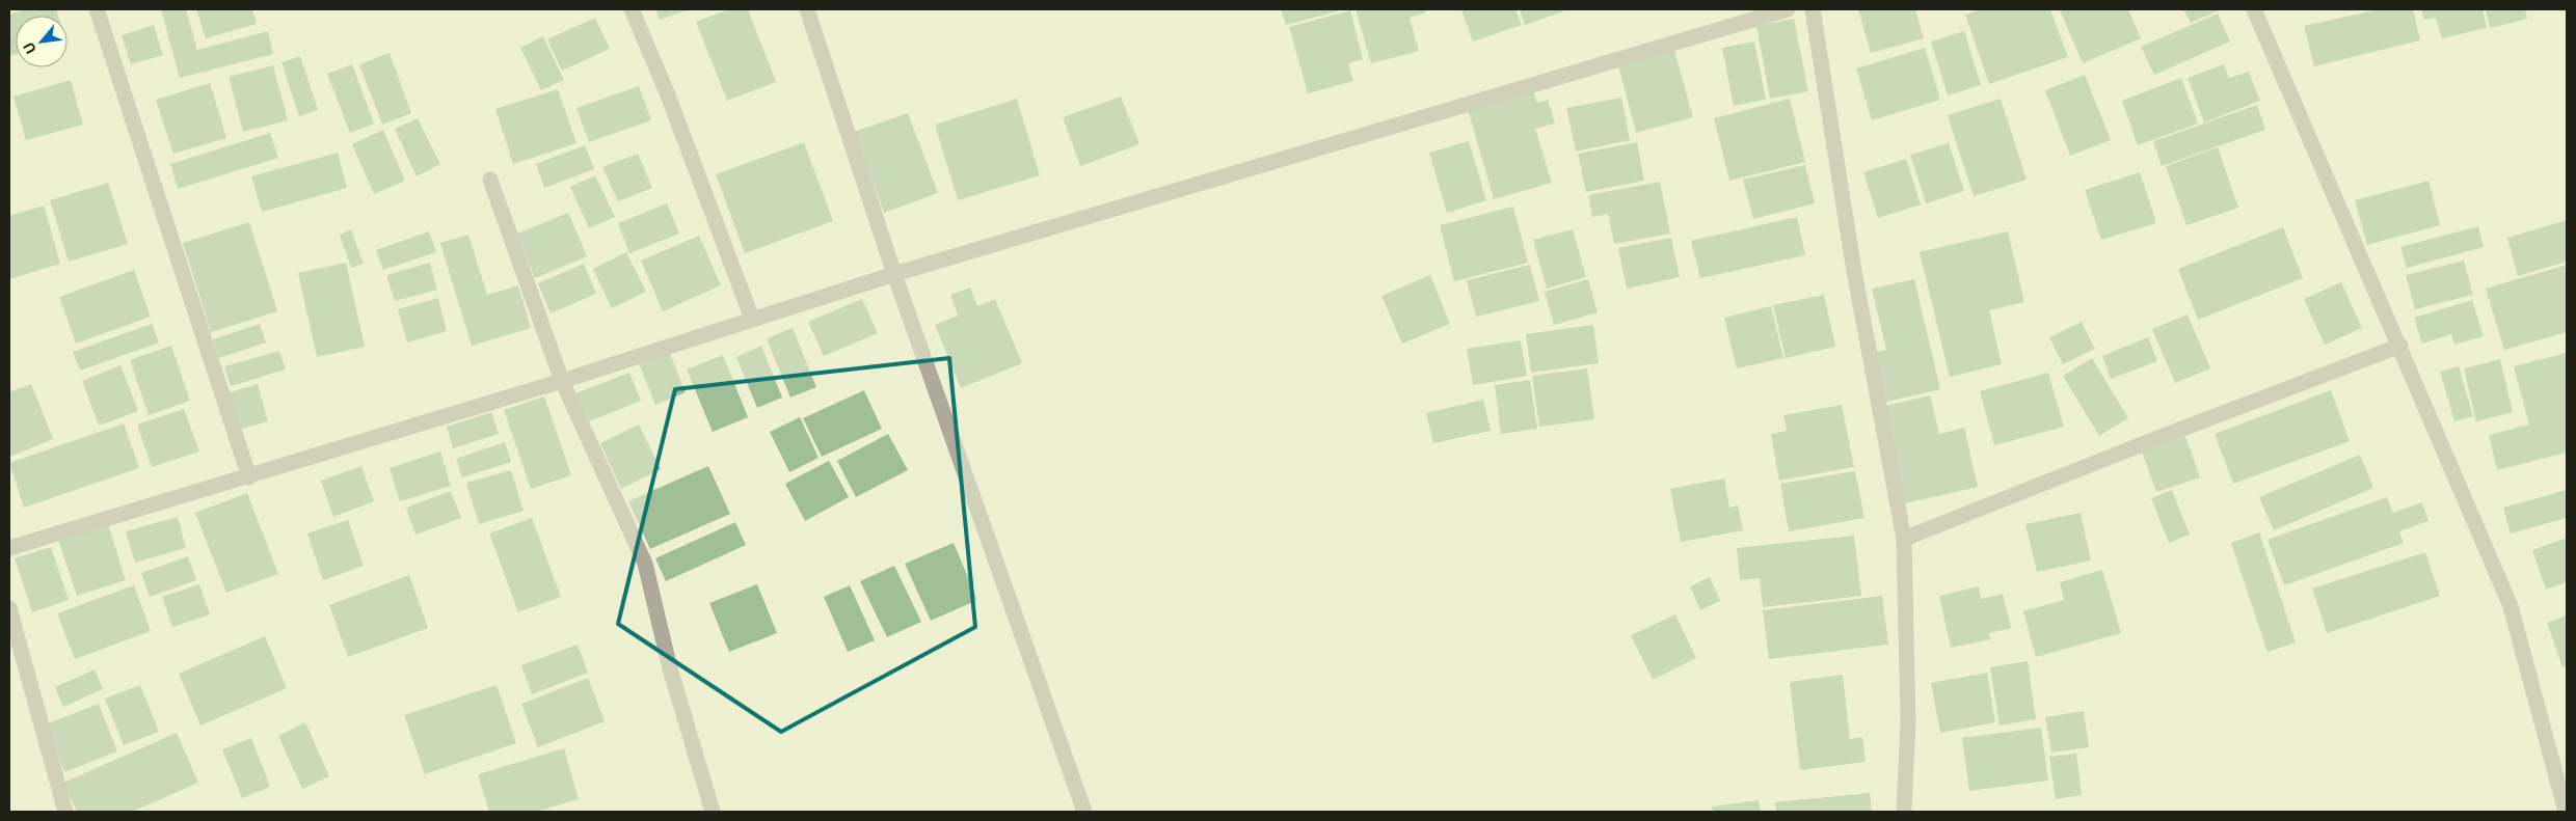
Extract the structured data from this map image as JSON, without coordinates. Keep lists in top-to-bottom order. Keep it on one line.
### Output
{"north":"bottom left"}
